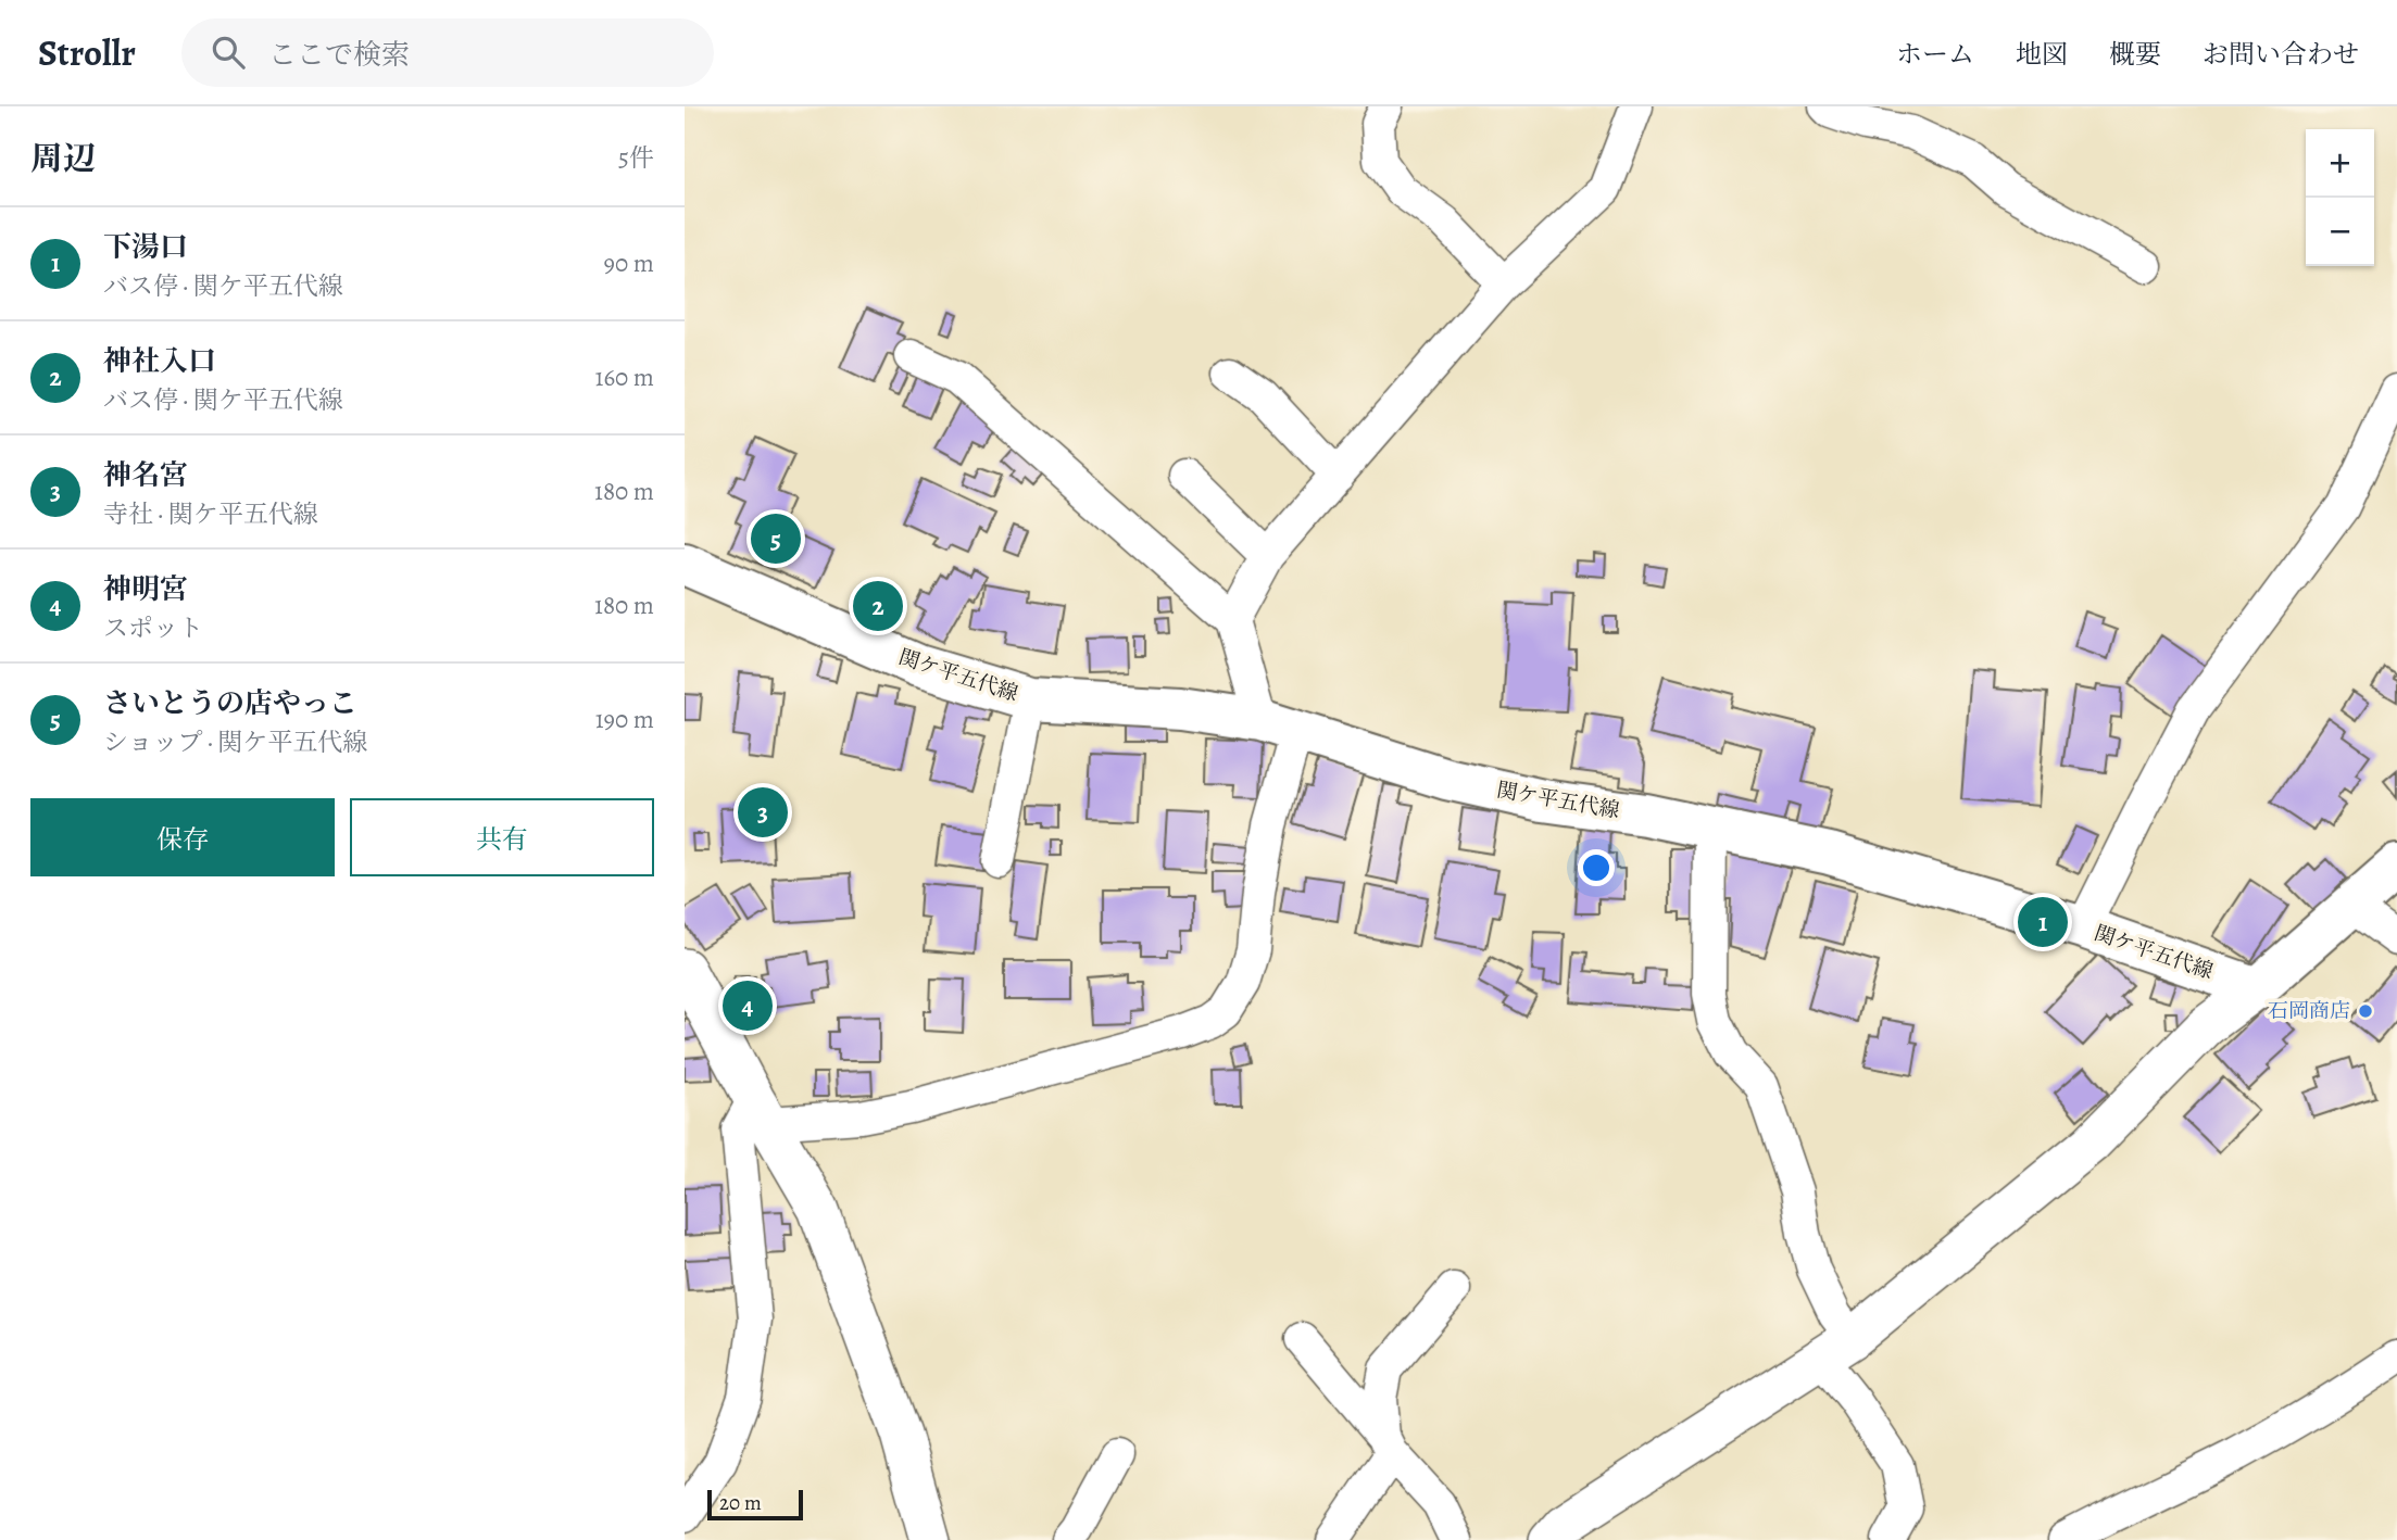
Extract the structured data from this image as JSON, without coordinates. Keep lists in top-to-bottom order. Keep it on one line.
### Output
{"streets":{"main road":["関ケ平五代線"]},"places":["石岡商店"],"scale_bar":"20 m","page":{"header":"Strollr","search":"ここで検索","nav":["ホーム","地図","概要","お問い合わせ"],"heading":["周辺","5件"],"map_buttons":["+","−"],"list":[{"mark":"1","name":"下湯口","note":"バス停 · 関ケ平五代線","value":"90 m"},{"mark":"2","name":"神社入口","note":"バス停 · 関ケ平五代線","value":"160 m"},{"mark":"3","name":"神名宮","note":"寺社 · 関ケ平五代線","value":"180 m"},{"mark":"4","name":"神明宮","note":"スポット","value":"180 m"},{"mark":"5","name":"さいとうの店やっこ","note":"ショップ · 関ケ平五代線","value":"190 m"}],"pins":["5","2","3","1","4"],"buttons":["保存","共有"],"scale":"20 m"}}
